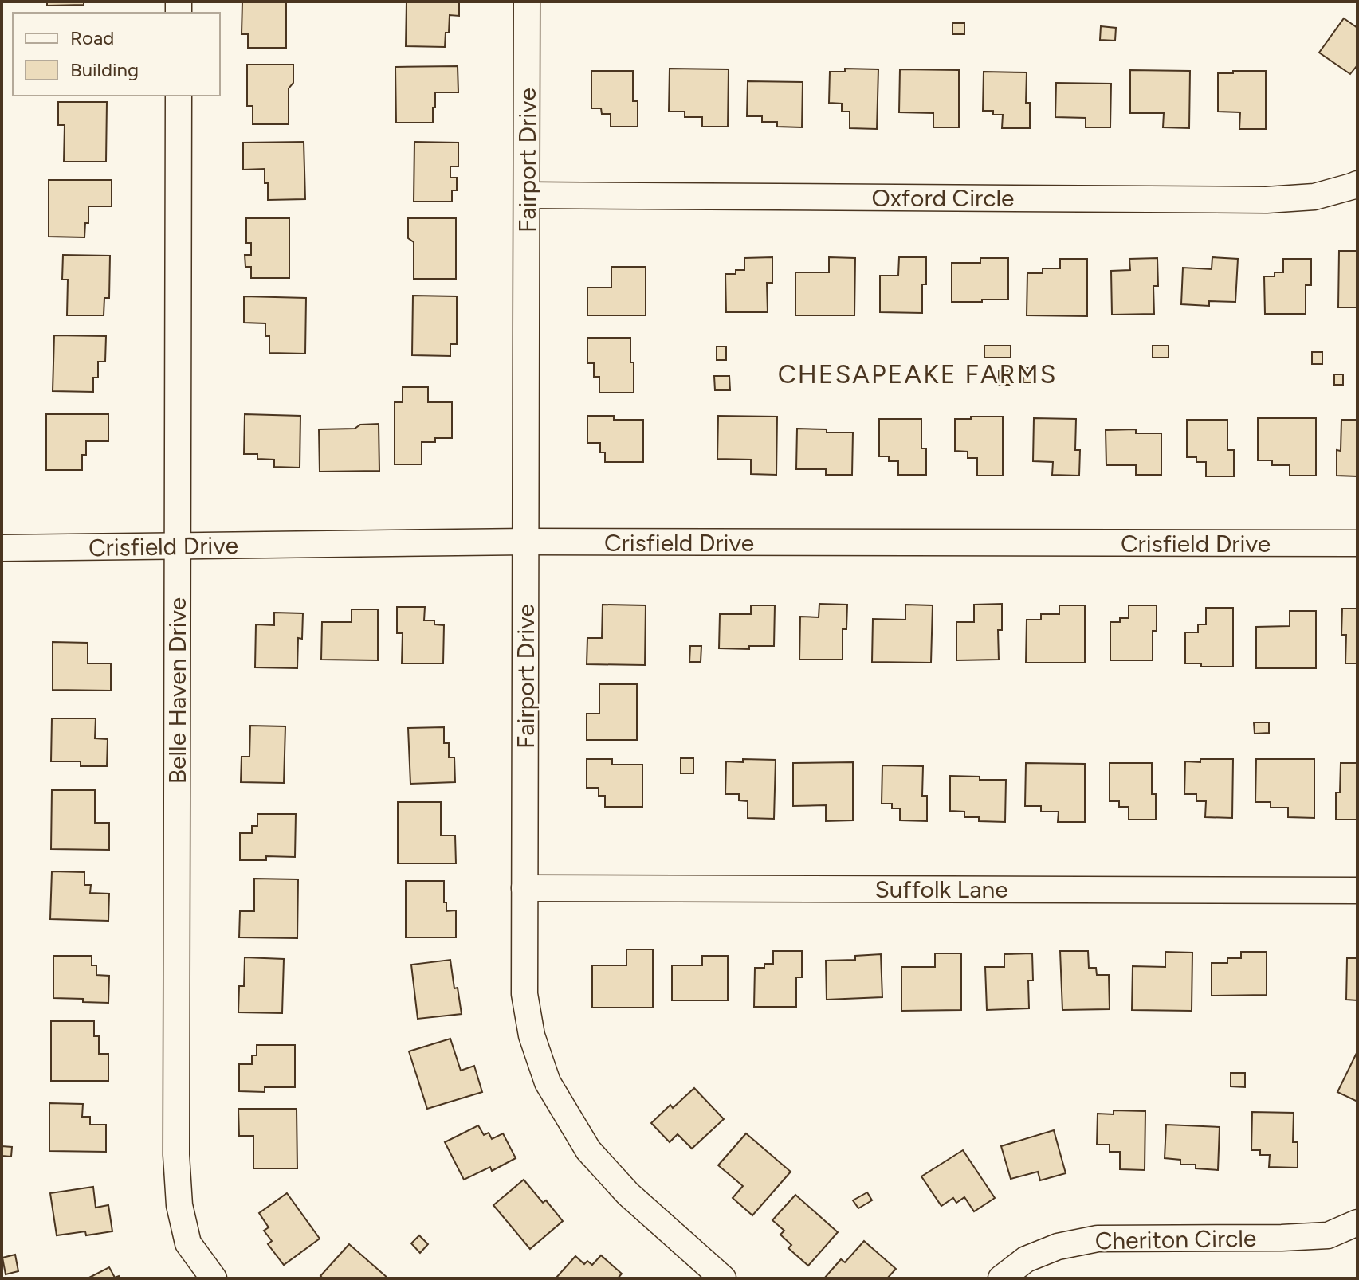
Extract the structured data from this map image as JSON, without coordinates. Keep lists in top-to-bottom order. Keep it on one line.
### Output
{"streets":{"street":["Fairport Drive","Oxford Circle","Crisfield Drive","Belle Haven Drive","Suffolk Lane","Cheriton Circle"]},"crossings":[["Fairport Drive","Oxford Circle"],["Fairport Drive","Crisfield Drive"],["Fairport Drive","Suffolk Lane"],["Crisfield Drive","Belle Haven Drive"]],"districts":["CHESAPEAKE FARMS"],"legend":["Road","Building"]}
